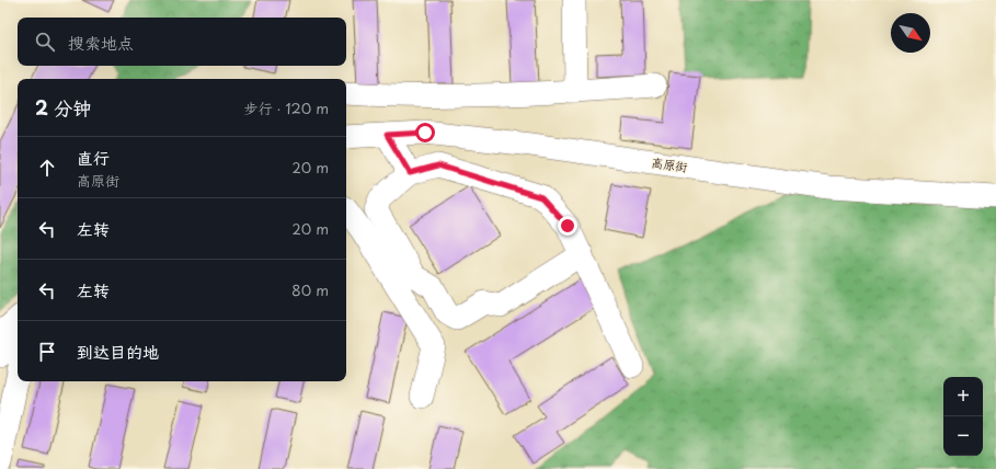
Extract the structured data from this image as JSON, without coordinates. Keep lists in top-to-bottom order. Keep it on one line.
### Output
{"streets":{"street":["高原街"]},"north":"bottom right","page":{"search":"搜索地点","heading":["2 分钟","步行 · 120 m"],"list":[["直行","高原街","20 m"],["左转","20 m"],["左转","80 m"],"到达目的地"],"map_buttons":["+","−"]}}
